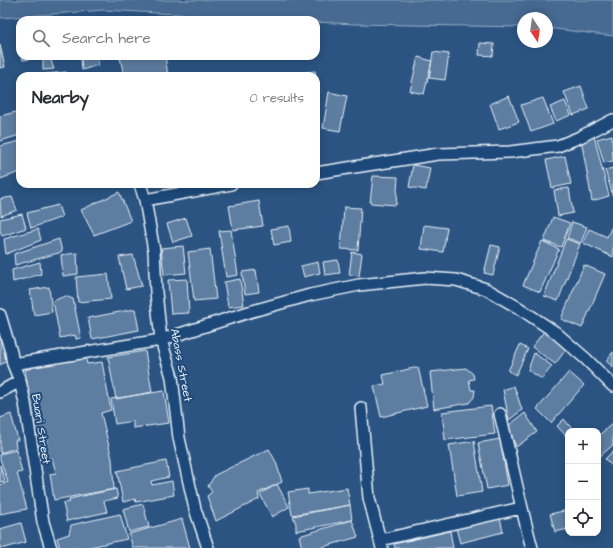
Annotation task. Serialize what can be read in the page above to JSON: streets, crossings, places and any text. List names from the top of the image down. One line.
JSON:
{"streets":{"street":["Abass Street","Buari Street"]},"north":"bottom","page":{"search":"Search here","heading":["Nearby","0 results"],"map_buttons":["+","−"]}}
